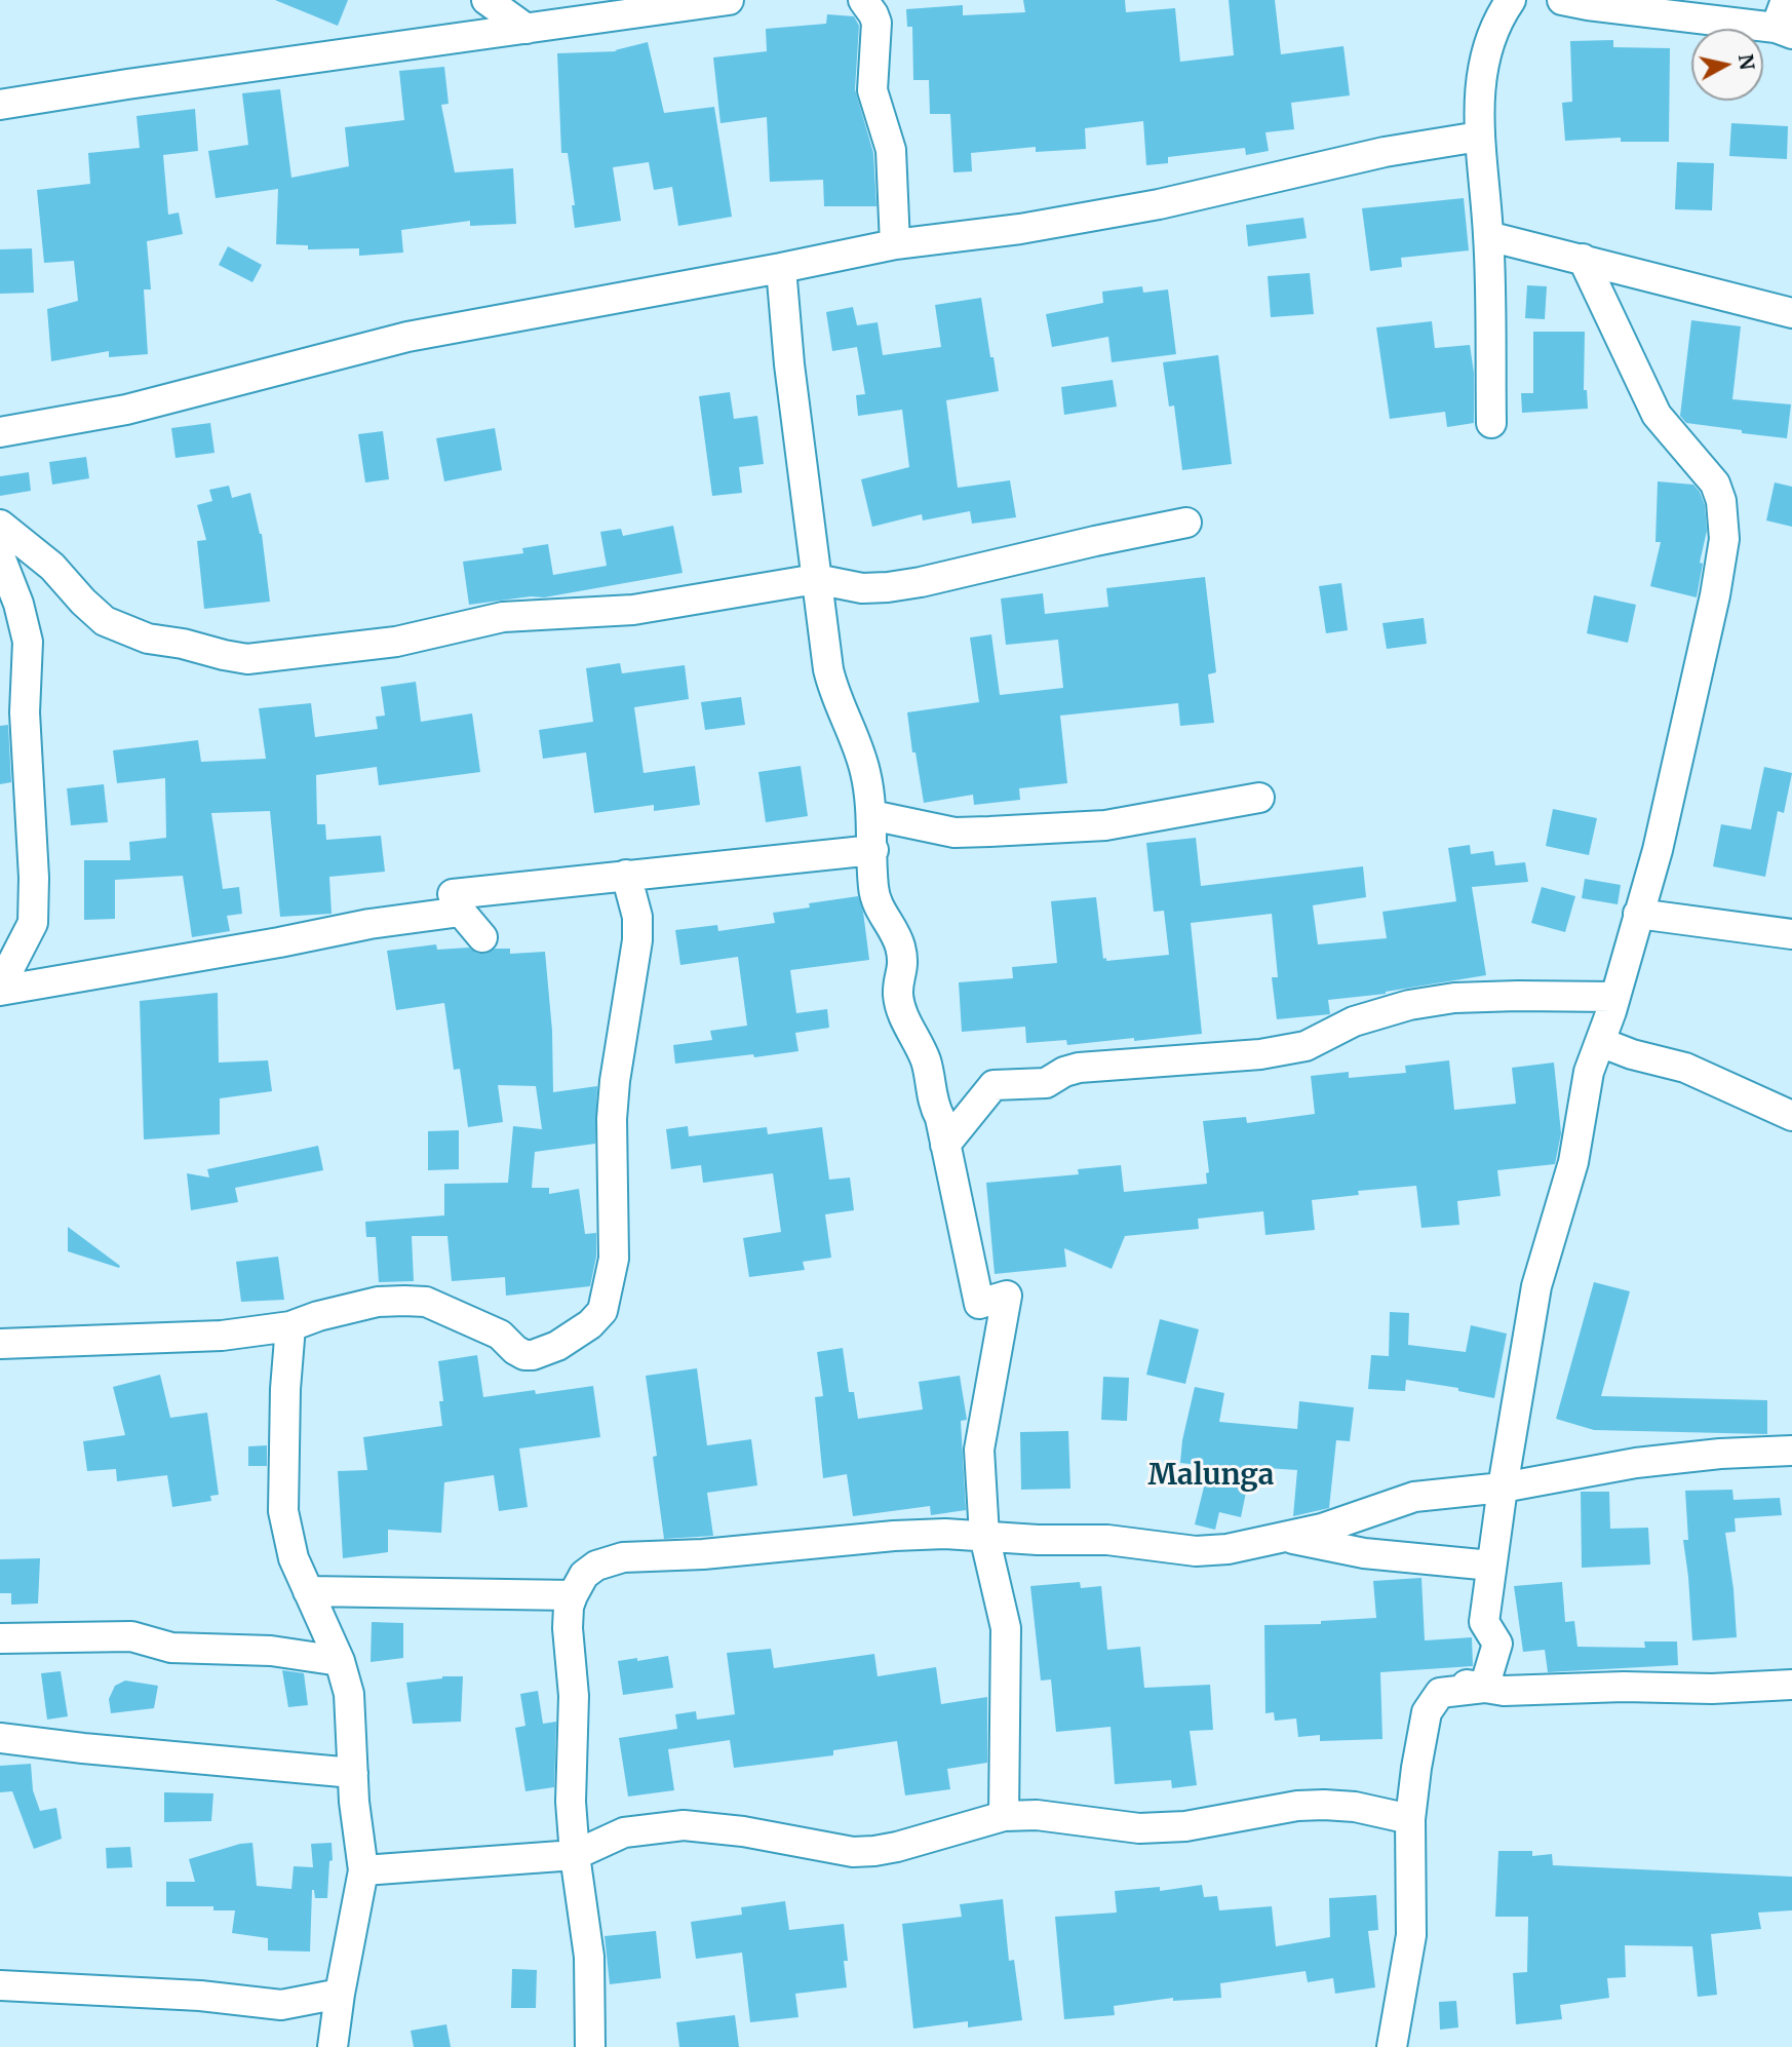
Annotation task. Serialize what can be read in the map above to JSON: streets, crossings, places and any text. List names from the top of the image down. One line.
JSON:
{"districts":["Malunga"],"north":"right"}
